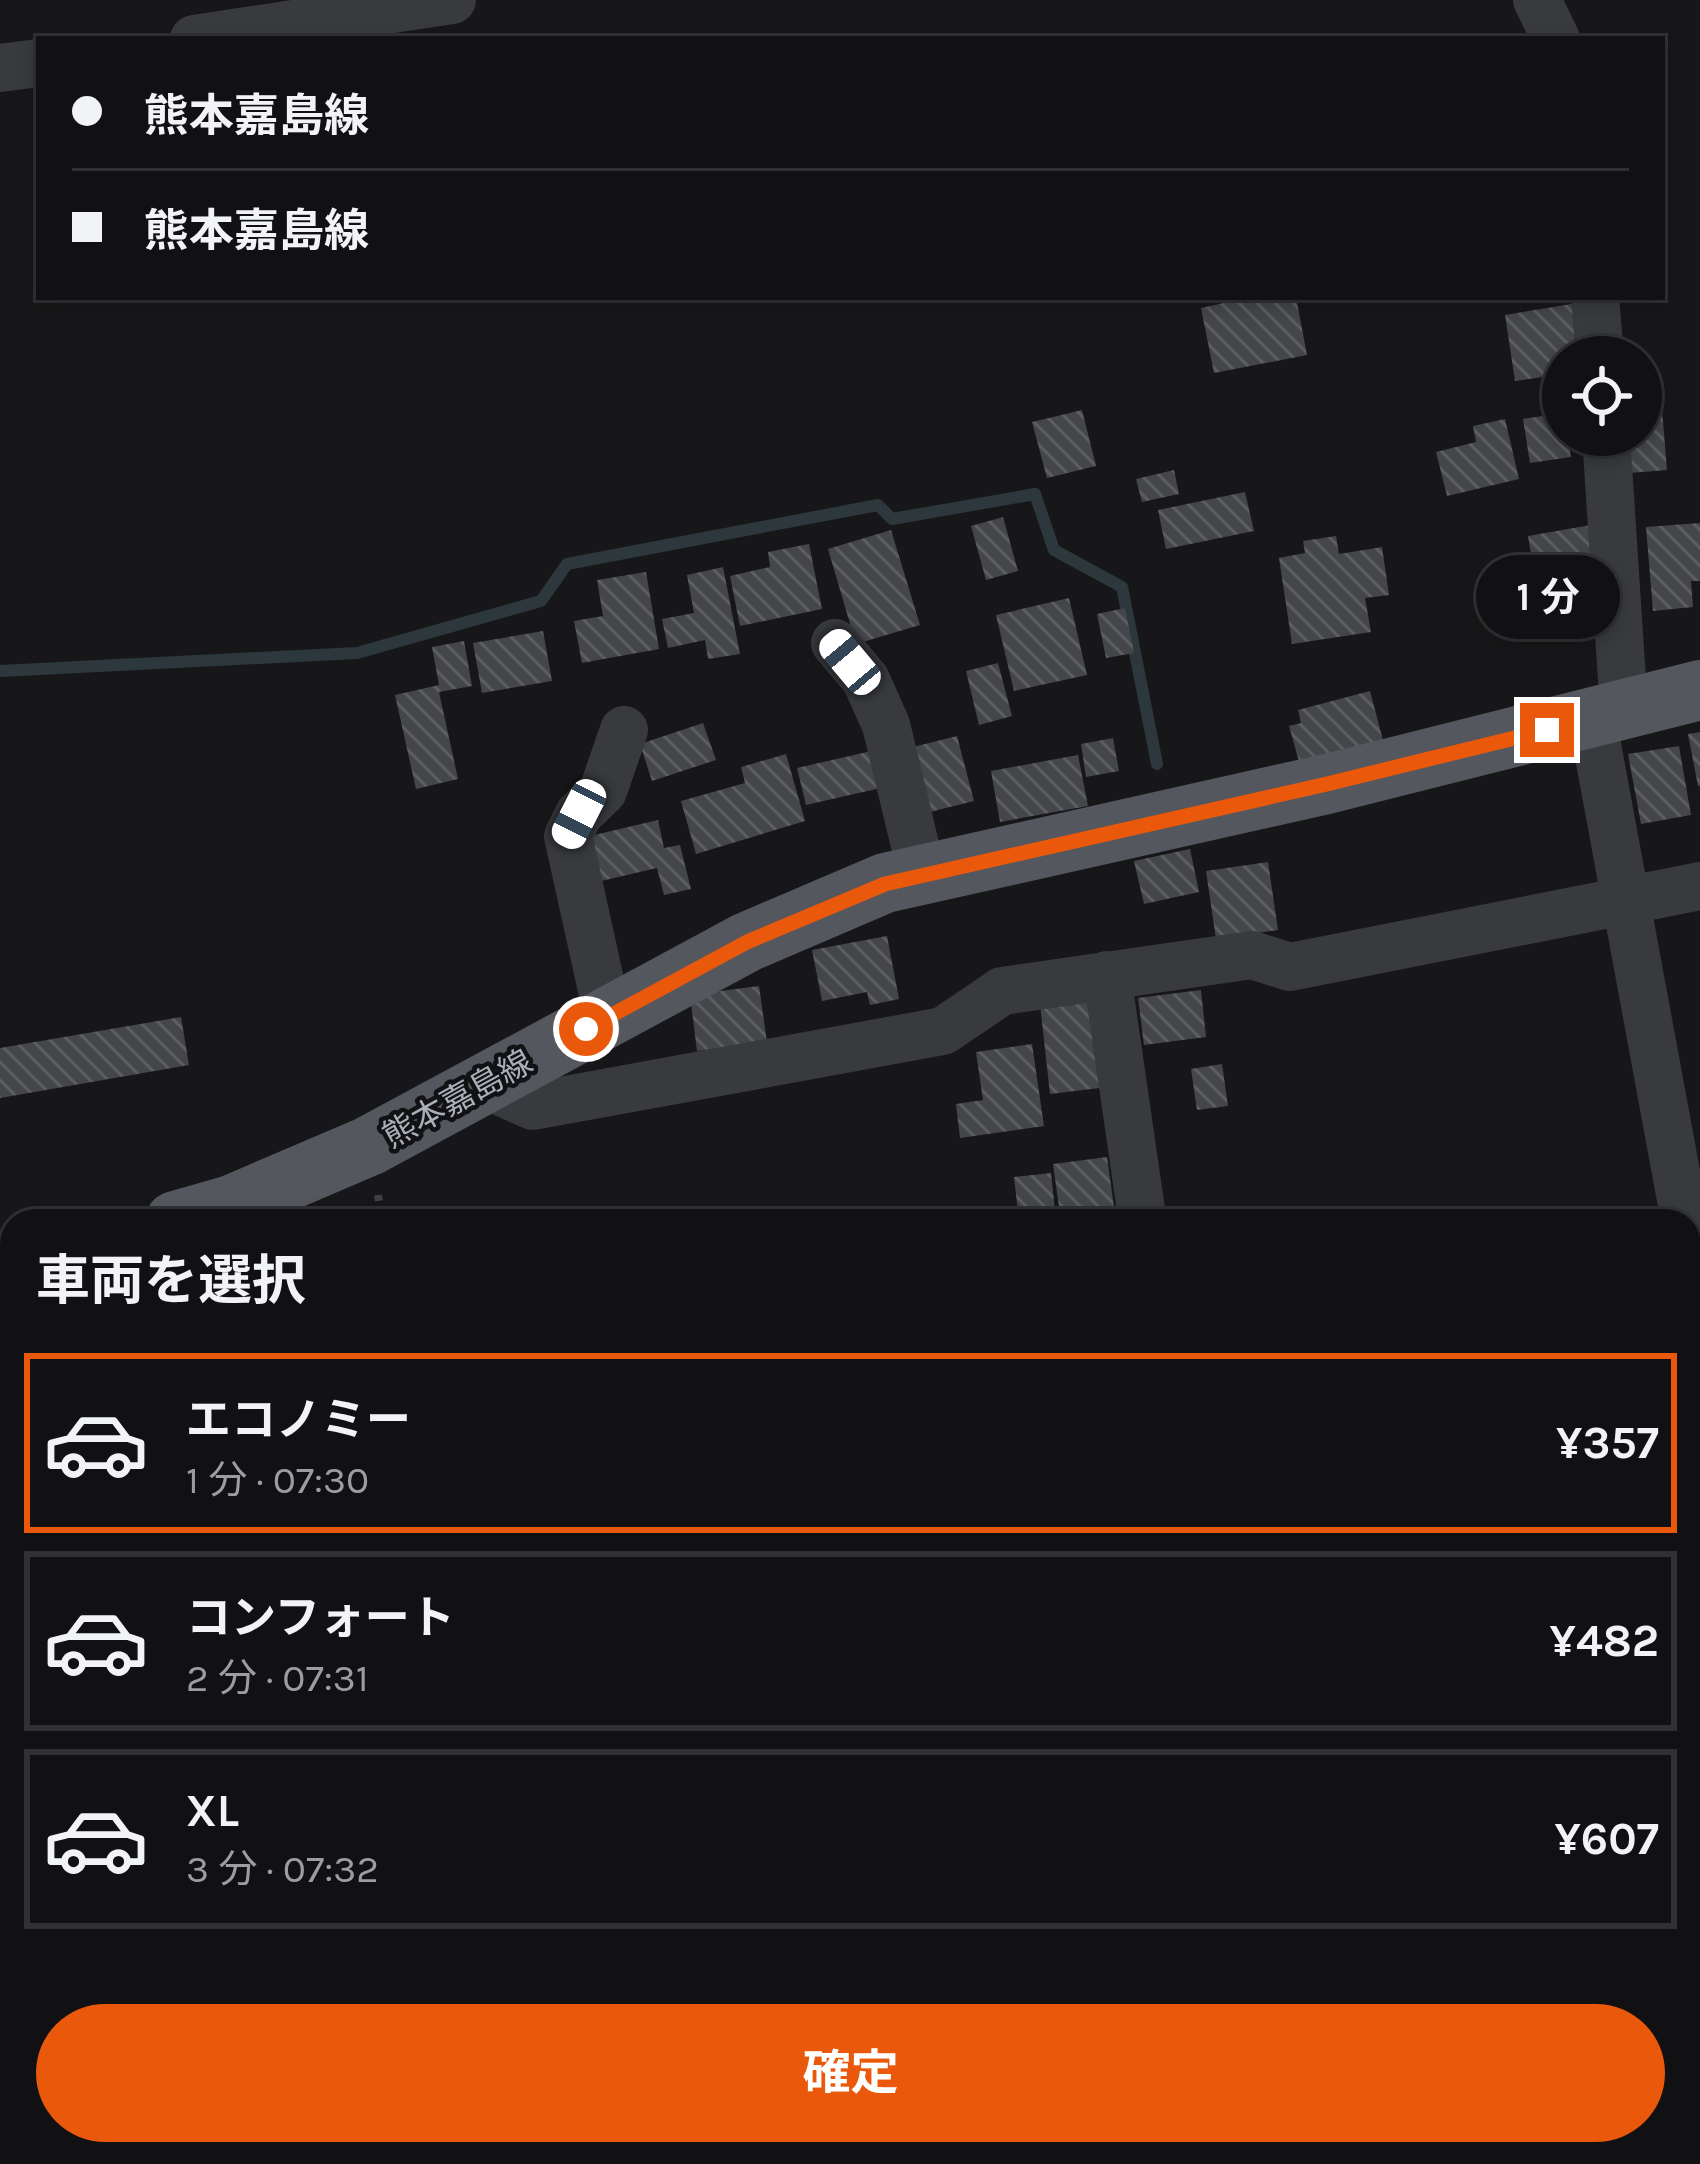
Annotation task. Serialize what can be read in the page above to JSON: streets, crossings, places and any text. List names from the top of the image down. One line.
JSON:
{"streets":{"main road":["熊本嘉島線"]},"page":{"banner":["熊本嘉島線","熊本嘉島線"],"bubble":"1 分","heading":"車両を選択","list":[{"name":"エコノミー","note":"1 分 · 07:30","value":"¥357"},{"name":"コンフォート","note":"2 分 · 07:31","value":"¥482"},{"name":"XL","note":"3 分 · 07:32","value":"¥607"}],"buttons":"確定"}}
